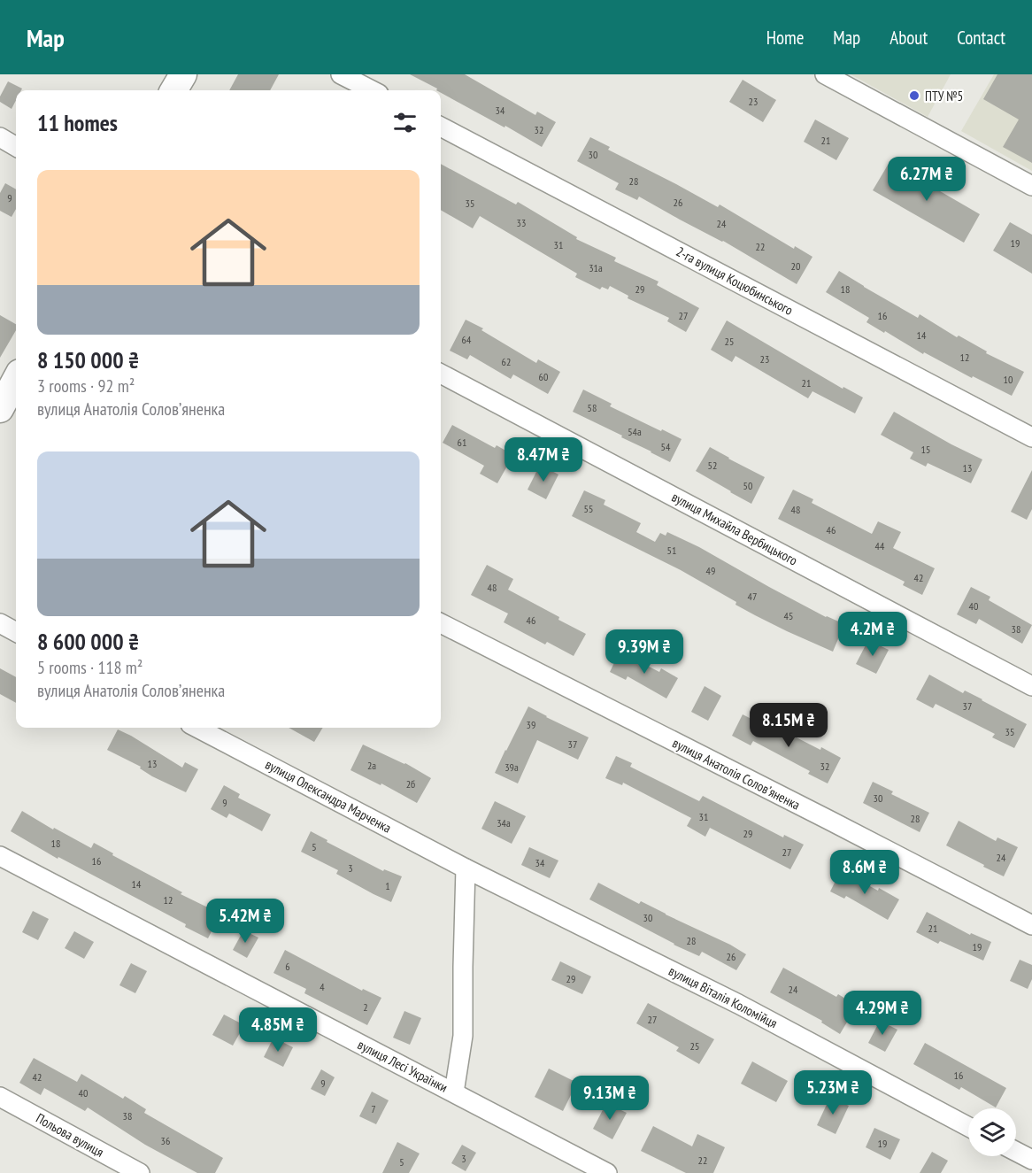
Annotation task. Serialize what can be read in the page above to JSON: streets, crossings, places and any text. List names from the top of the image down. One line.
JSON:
{"streets":{"street":["2-га вулиця Коцюбинського","вулиця Михайла Вербицького","вулиця Анатолія Соловʼяненка","вулиця Олександра Марченка","вулиця Віталія Коломійця","вулиця Лесі Українки","Польова вулиця"]},"crossings":[["вулиця Олександра Марченка","вулиця Віталія Коломійця"]],"places":["ПТУ №5"],"house_numbers":["23","34","32","21","30","28","9","26","35","33","24","19","31","22","20","31а","29","18","27","16","14","64","25","12","23","62","60","10","21","58","54а","61","54","15","52","13","50","55","48","46","44","51","49","42","48","47","40","45","46","38","37","39","35","37","13","2а","32","39а","2б","30","9","31","28","34а","29","18","5","27","24","16","34","3","14","1","12","30","21","28","19","26","6","29","4","24","2","27","25","16","42","9","40","7","38","36","19","3","22","5"],"page":{"header":"Map","nav":["Home","Map","About","Contact"],"heading":"11 homes","list":[{"name":"8 150 000 ₴","note":"3 rooms · 92 m² · вулиця Анатолія Соловʼяненка"},{"name":"8 600 000 ₴","note":"5 rooms · 118 m² · вулиця Анатолія Соловʼяненка"}],"price":["6.27M ₴","8.47M ₴","4.2M ₴","9.39M ₴","8.15M ₴","8.6M ₴","5.42M ₴","4.29M ₴","4.85M ₴","5.23M ₴","9.13M ₴"]}}
